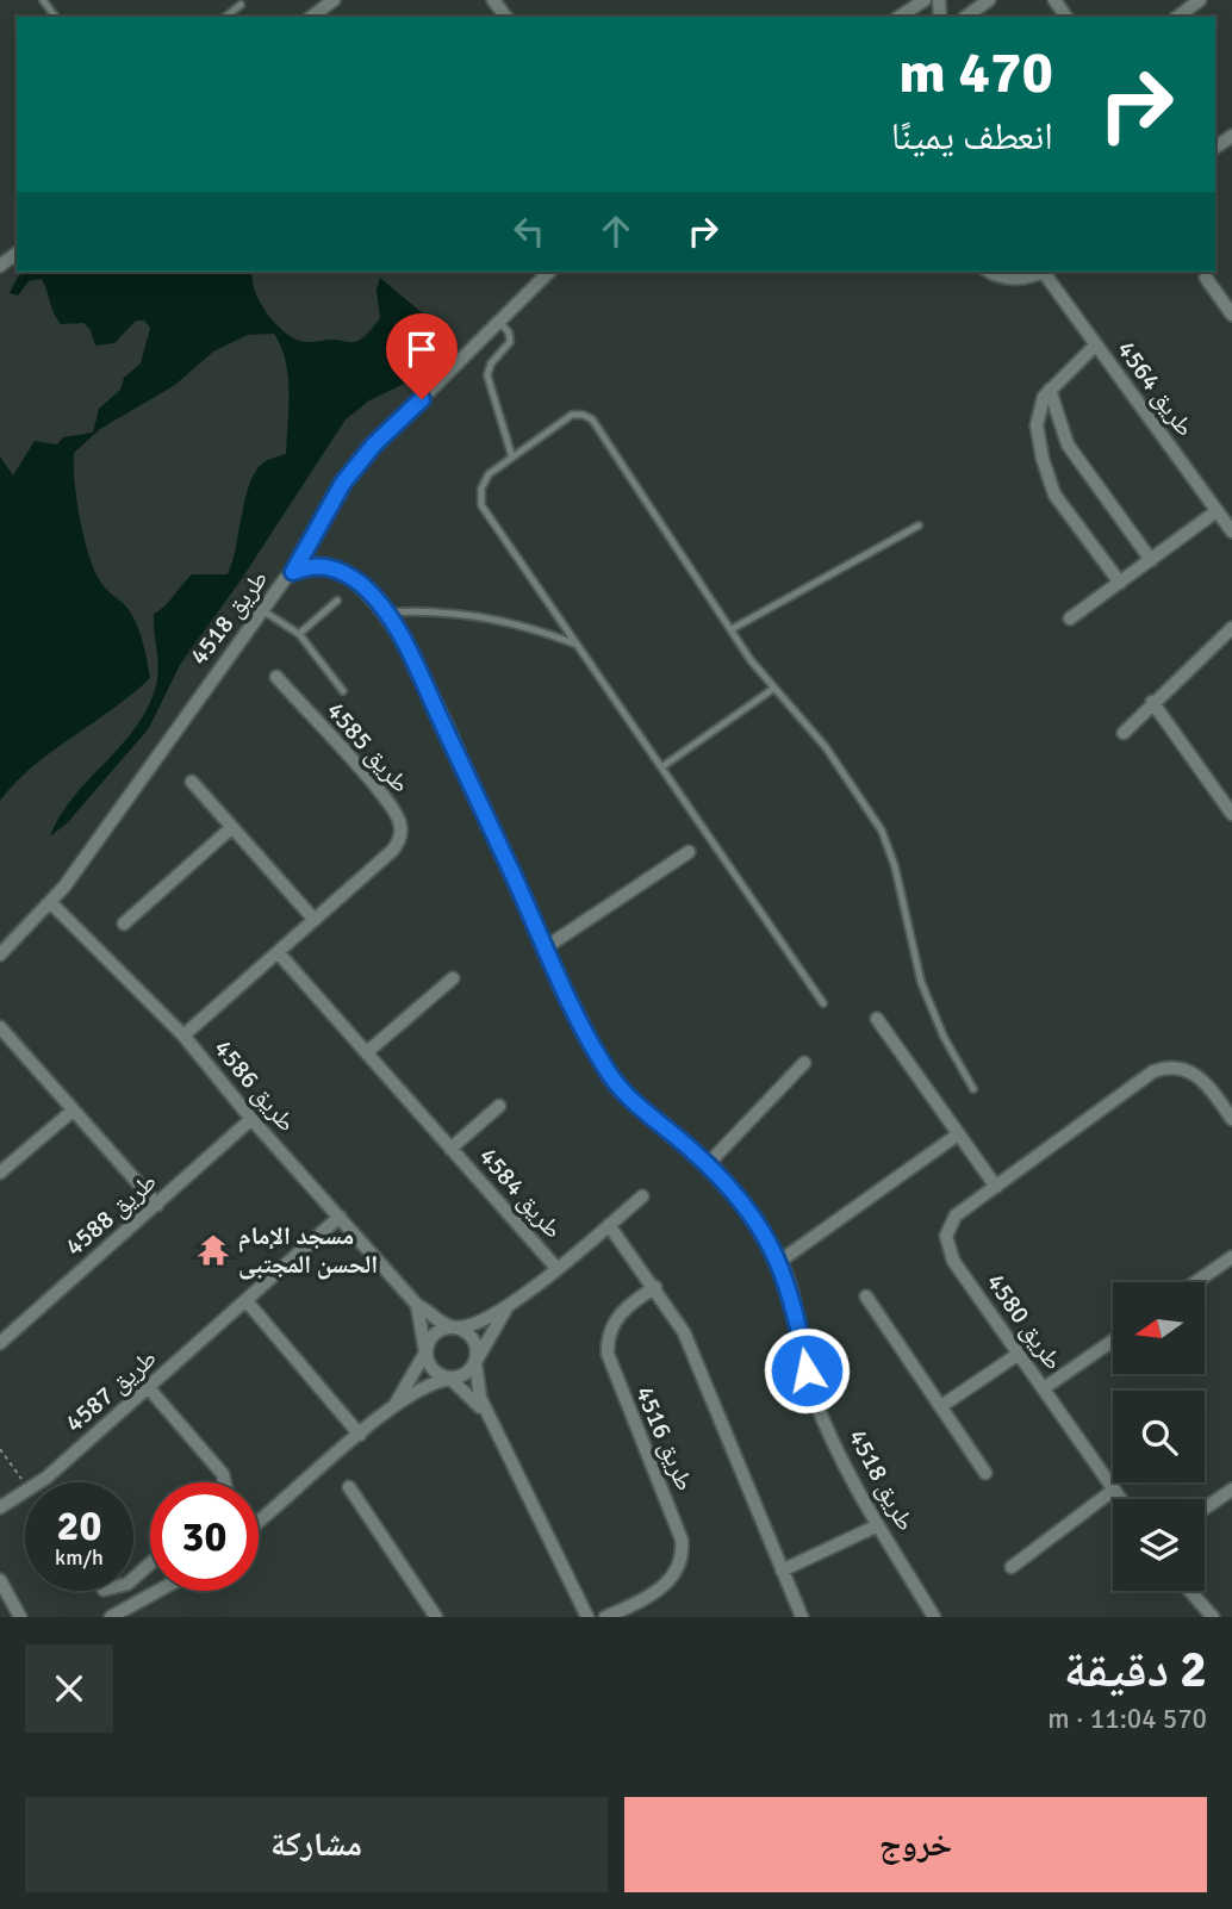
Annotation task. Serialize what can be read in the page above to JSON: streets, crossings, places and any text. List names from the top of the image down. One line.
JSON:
{"streets":{"street":["طريق 4564","طريق 4518","طريق 4585","طريق 4586","طريق 4584","طريق 4588","طريق 4580","طريق 4587","طريق 4516"]},"crossings":[["طريق 4518","طريق 4586"],["طريق 4585","طريق 4586"],["طريق 4585","طريق 4584"],["طريق 4586","طريق 4584"],["طريق 4586","طريق 4588"],["طريق 4586","طريق 4587"]],"places":{"temple":["مسجد الإمام الحسن المجتبى"]},"north":"left","page":{"turn":["470 m","انعطف يمينًا"],"speed":"20 km/h","limit":"30","heading":["2 دقيقة","570 m · 11:04"],"buttons":["خروج","مشاركة"]}}
